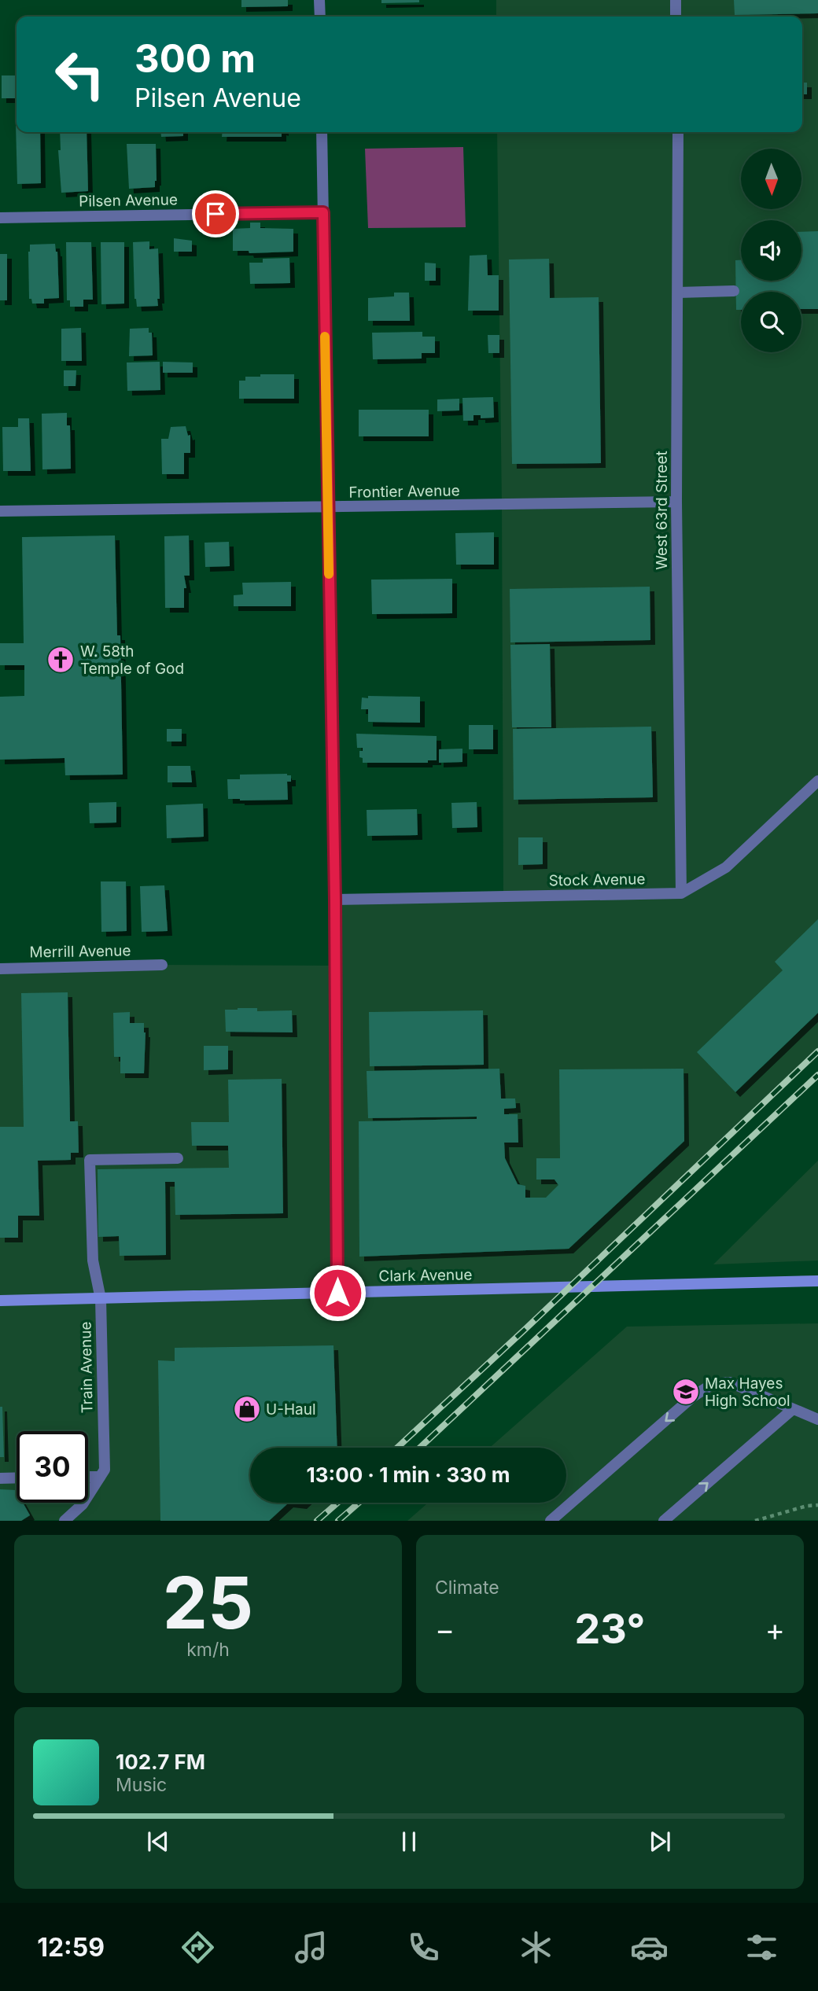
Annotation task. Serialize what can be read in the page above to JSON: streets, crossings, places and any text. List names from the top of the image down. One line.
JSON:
{"streets":{"street":["Pilsen Avenue","Frontier Avenue","West 63rd Street","Stock Avenue","Merrill Avenue","Clark Avenue","Train Avenue"]},"crossings":[["Frontier Avenue","West 63rd Street"],["West 63rd Street","Stock Avenue"],["Clark Avenue","Train Avenue"]],"places":{"church":["W. 58th Temple of God"],"school or university":["Max Hayes High School"],"shop":["U-Haul"]},"north":"bottom","page":{"turn":["300 m","Pilsen Avenue"],"limit":"30","trip":"13:00 · 1 min · 330 m","tile":[["25","km/h"],"Climate"],"heat":["−","23°","+"],"song":["102.7 FM","Music"],"tabs":"12:59"}}
